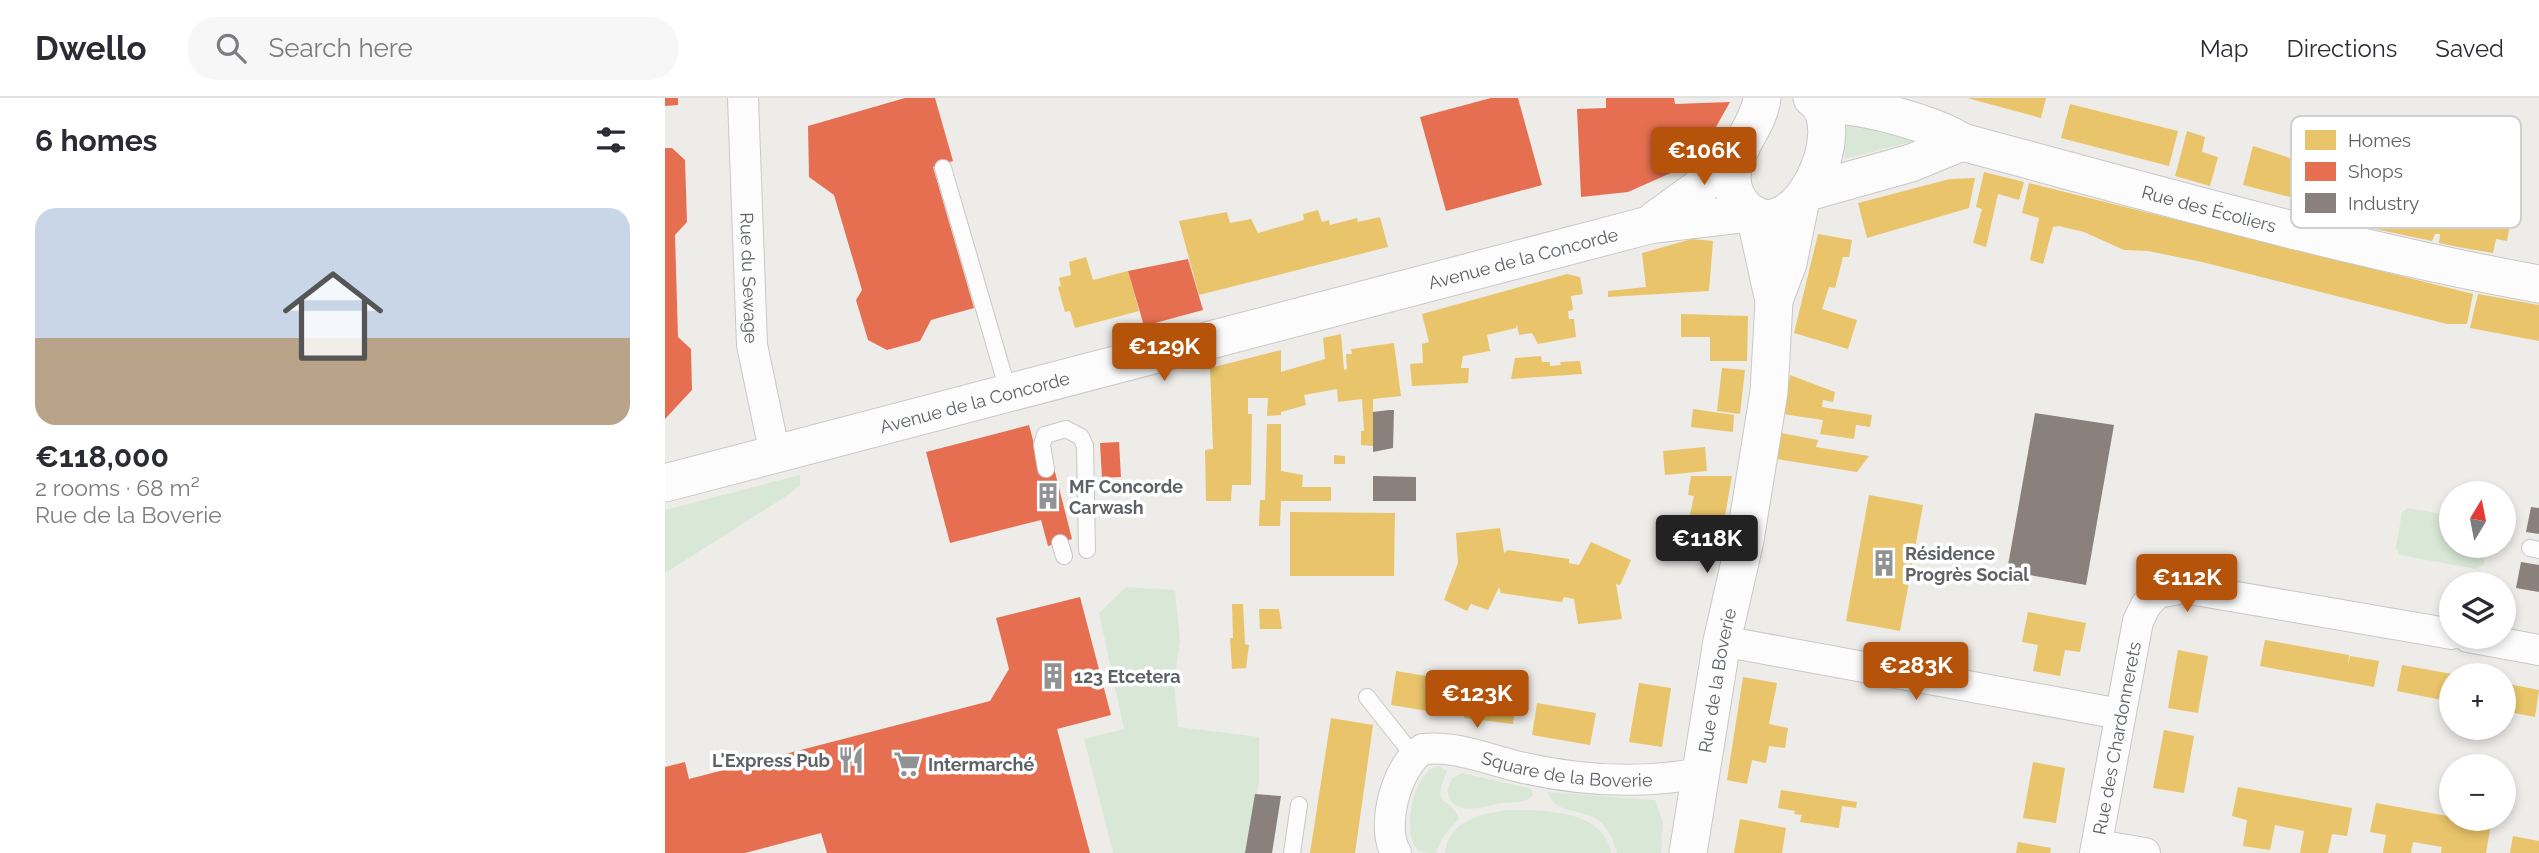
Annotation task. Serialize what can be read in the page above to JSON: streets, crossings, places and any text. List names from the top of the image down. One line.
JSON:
{"streets":{"street":["Rue des Écoliers","Avenue de la Concorde","Rue du Sewage","Rue de la Boverie","Rue des Chardonnerets","Square de la Boverie"]},"crossings":[["Rue des Écoliers","Rue de la Boverie"],["Avenue de la Concorde","Rue du Sewage"],["Avenue de la Concorde","Rue de la Boverie"],["Rue de la Boverie","Square de la Boverie"]],"places":{"building":["MF Concorde Carwash","Résidence Progrès Social","123 Etcetera"],"restaurant":["L'Express Pub"],"supermarket":["Intermarché"]},"legend":["Homes","Shops","Industry"],"north":"top","page":{"header":"Dwello","search":"Search here","nav":["Map","Directions","Saved"],"heading":"6 homes","price":["€106K","€129K","€118K","€112K","€283K","€123K"],"list":[{"name":"€118,000","note":"2 rooms · 68 m² · Rue de la Boverie"}],"map_buttons":["+","−"]}}
